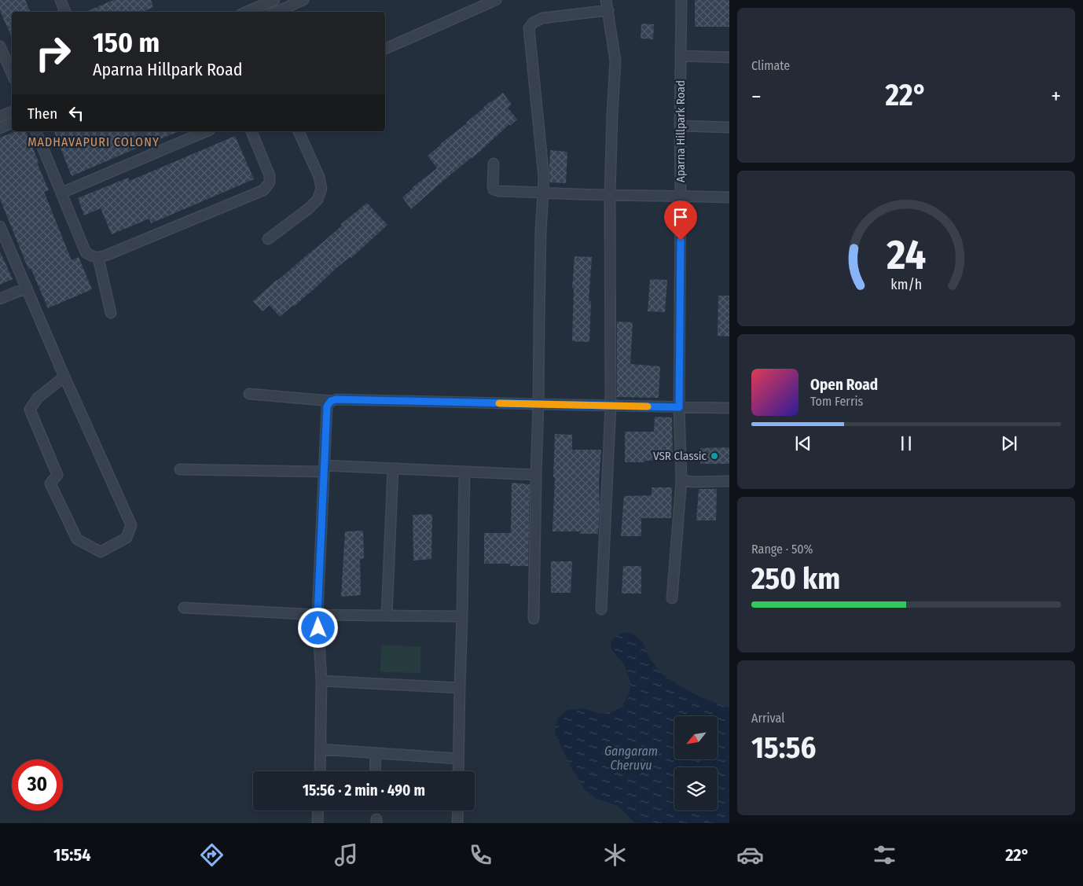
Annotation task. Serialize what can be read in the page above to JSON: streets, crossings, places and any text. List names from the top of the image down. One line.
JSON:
{"streets":{"street":["Aparna Hillpark Road"]},"districts":["MADHAVAPURI COLONY"],"water":["Gangaram Cheruvu"],"places":["VSR Classic"],"north":"bottom left","page":{"tile":["Climate",["Range · 50%","250 km"],["Arrival","15:56"]],"turn":["150 m","Aparna Hillpark Road"],"heat":["−","22°","+"],"then":"Then","song":["Open Road","Tom Ferris"],"limit":"30","trip":"15:56 · 2 min · 490 m","tabs":["15:54","22°"],"gauge":["24","km/h"]}}
